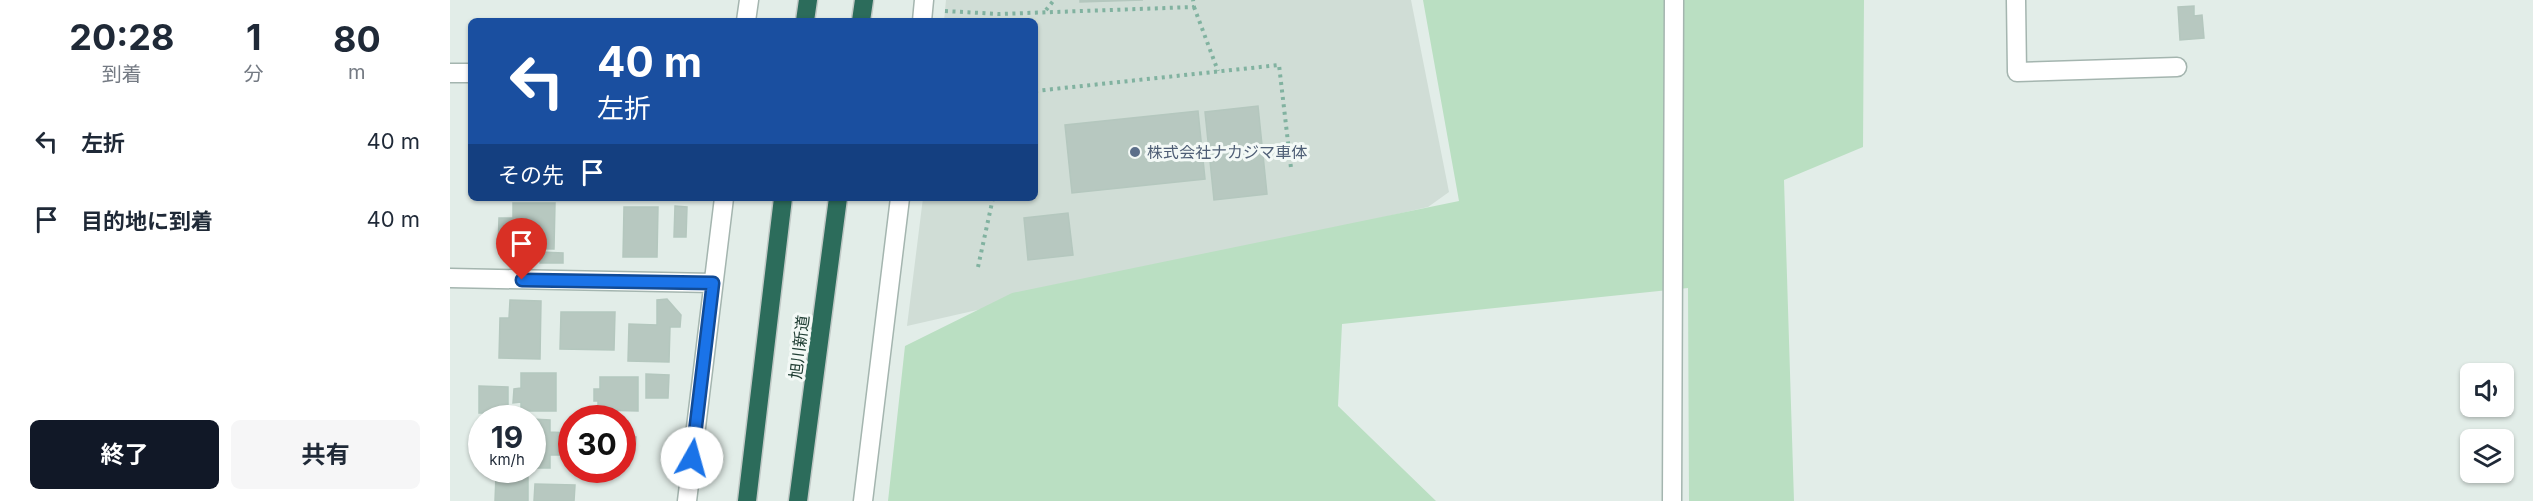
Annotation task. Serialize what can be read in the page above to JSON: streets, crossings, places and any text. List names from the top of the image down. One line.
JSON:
{"streets":{"highway":["旭川新道"]},"places":["株式会社ナカジマ車体"],"page":{"eta":["20:28","到着","1","分","80","m"],"turn":["40 m","左折"],"list":[{"name":"左折","value":"40 m"},{"name":"目的地に到着","value":"40 m"}],"then":"その先","speed":"19 km/h","limit":"30","buttons":["終了","共有"]}}
